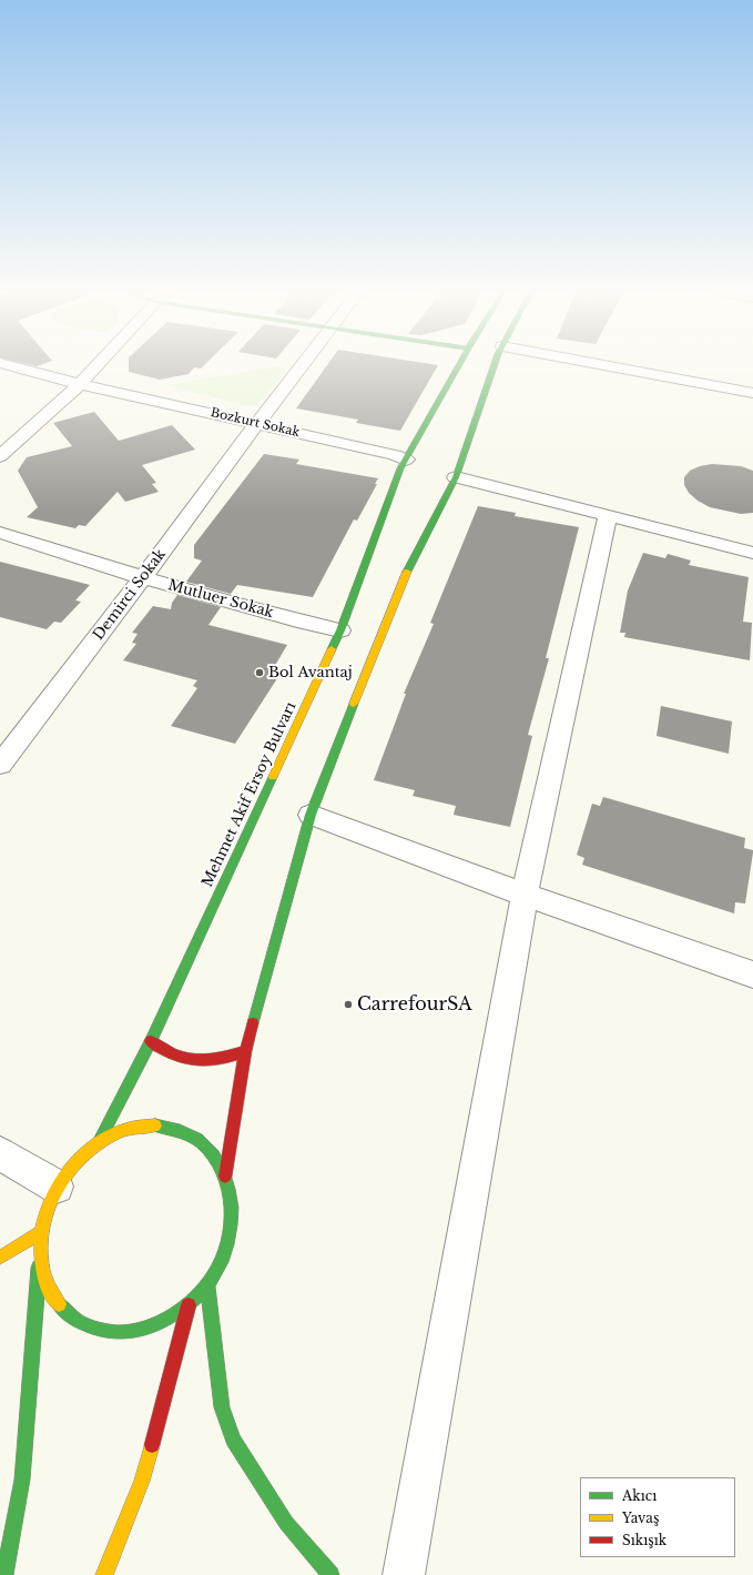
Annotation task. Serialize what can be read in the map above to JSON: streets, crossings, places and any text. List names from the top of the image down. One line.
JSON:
{"streets":{"main road":["Mehmet Akif Ersoy Bulvarı"],"street":["Bozkurt Sokak","Demirci Sokak","Mutluer Sokak"]},"crossings":[["Bozkurt Sokak","Demirci Sokak"],["Bozkurt Sokak","Mehmet Akif Ersoy Bulvarı"],["Demirci Sokak","Mutluer Sokak"],["Mutluer Sokak","Mehmet Akif Ersoy Bulvarı"]],"places":["Bol Avantaj","CarrefourSA"],"legend":["Akıcı","Yavaş","Sıkışık"]}
